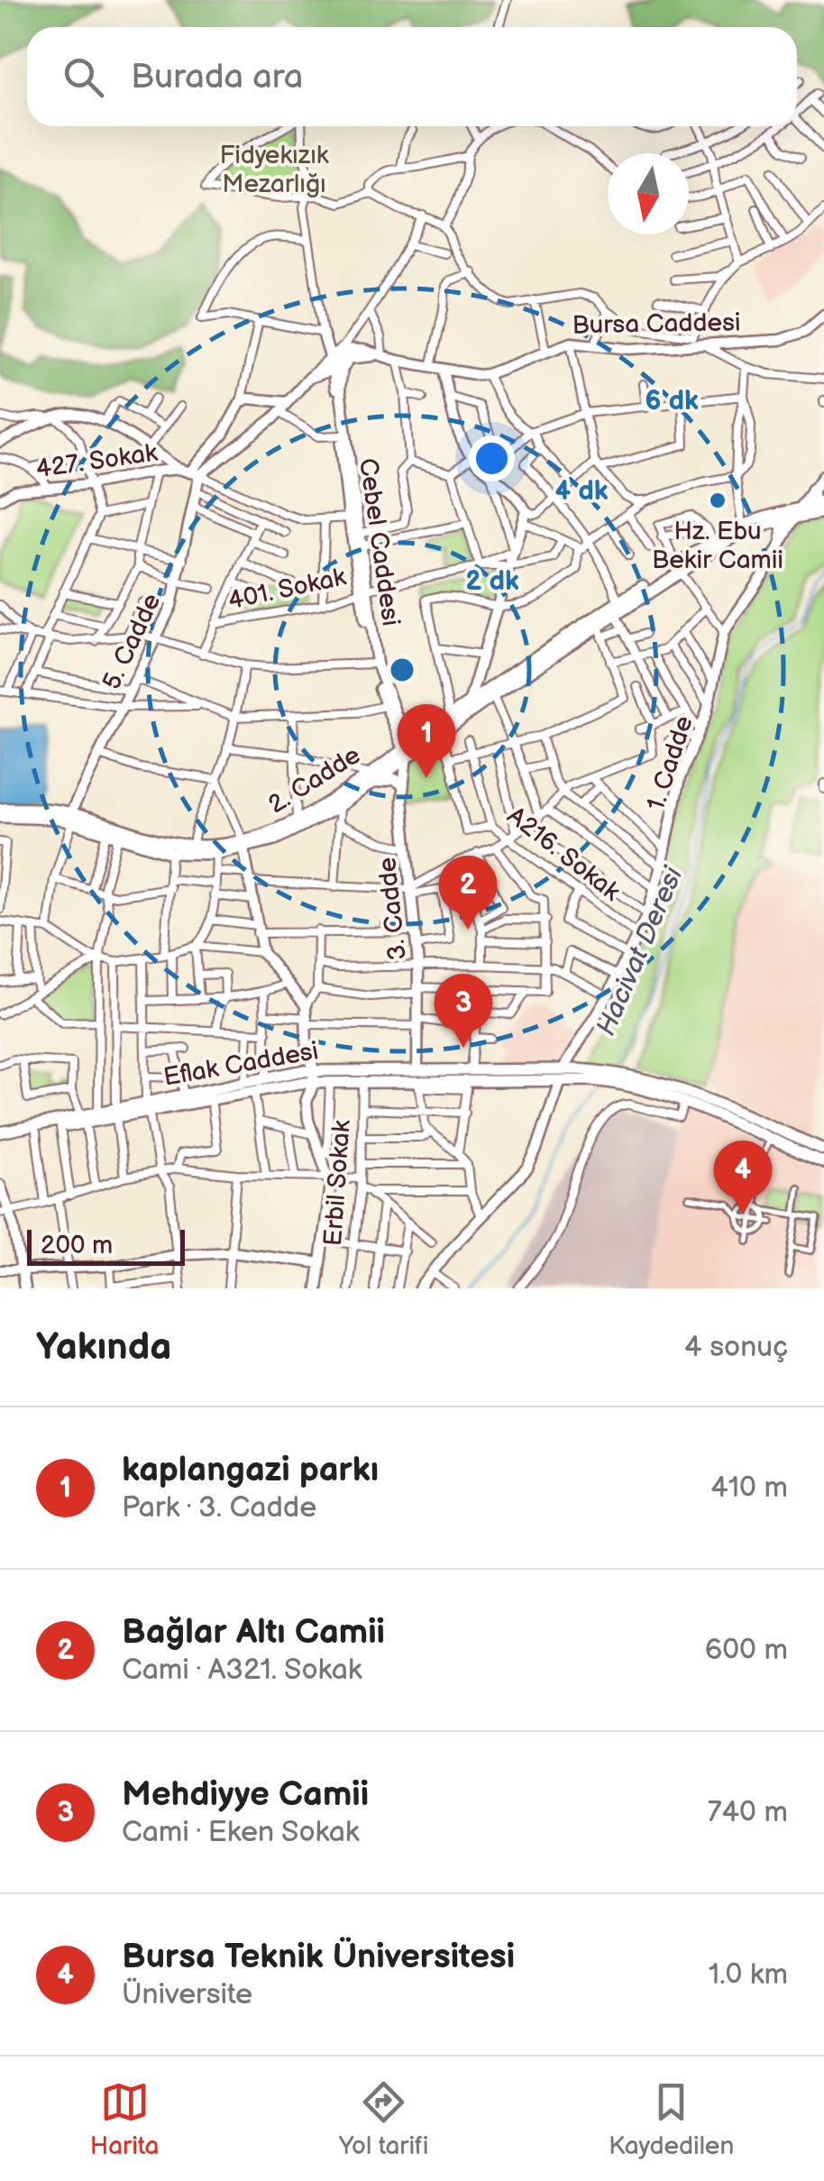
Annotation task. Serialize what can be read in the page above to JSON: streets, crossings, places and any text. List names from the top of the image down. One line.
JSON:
{"streets":{"main road":["Bursa Caddesi","427. Sokak","Cebel Caddesi","5. Cadde","1. Cadde","2. Cadde","3. Cadde","Eflak Caddesi"],"street":["401. Sokak","A216. Sokak","Erbil Sokak"]},"crossings":[["427. Sokak","5. Cadde"],["Cebel Caddesi","401. Sokak"],["Cebel Caddesi","2. Cadde"],["Cebel Caddesi","3. Cadde"],["5. Cadde","2. Cadde"],["1. Cadde","2. Cadde"],["1. Cadde","A216. Sokak"],["1. Cadde","Eflak Caddesi"],["2. Cadde","3. Cadde"],["3. Cadde","Eflak Caddesi"],["Eflak Caddesi","Erbil Sokak"]],"water":["Hacivat Deresi"],"parks":["Fidyekızık Mezarlığı"],"places":["Hz. Ebu Bekir Camii"],"scale_bar":"200 m","north":"bottom","page":{"search":"Burada ara","pins":["1","2","3","4"],"scale":"200 m","heading":["Yakında","4 sonuç"],"list":[{"mark":"1","name":"kaplangazi parkı","note":"Park · 3. Cadde","value":"410 m"},{"mark":"2","name":"Bağlar Altı Camii","note":"Cami · A321. Sokak","value":"600 m"},{"mark":"3","name":"Mehdiyye Camii","note":"Cami · Eken Sokak","value":"740 m"},{"mark":"4","name":"Bursa Teknik Üniversitesi","note":"Üniversite","value":"1.0 km"}],"nav":["Harita","Yol tarifi","Kaydedilen"]},"rings":["6 dk","4 dk","2 dk"]}
